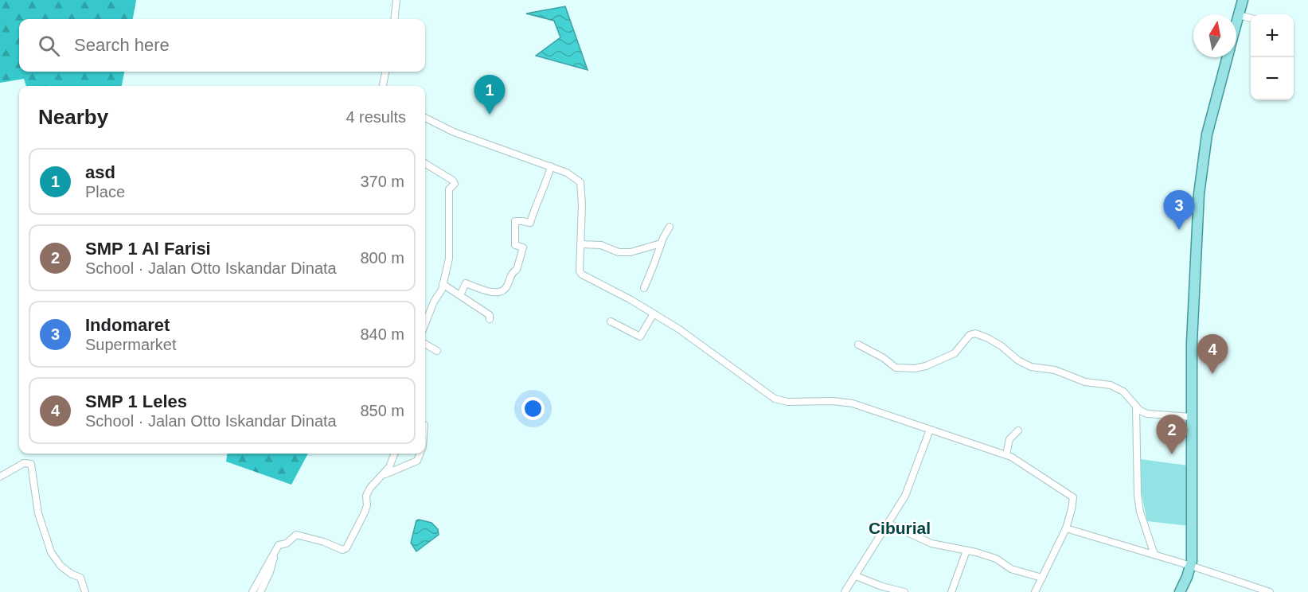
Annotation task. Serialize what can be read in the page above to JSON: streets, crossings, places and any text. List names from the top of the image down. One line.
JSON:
{"districts":["Ciburial"],"north":"top","page":{"map_buttons":["+","−"],"search":"Search here","pins":["1","3","4","2"],"heading":["Nearby","4 results"],"list":[{"mark":"1","name":"asd","note":"Place","value":"370 m"},{"mark":"2","name":"SMP 1 Al Farisi","note":"School · Jalan Otto Iskandar Dinata","value":"800 m"},{"mark":"3","name":"Indomaret","note":"Supermarket","value":"840 m"},{"mark":"4","name":"SMP 1 Leles","note":"School · Jalan Otto Iskandar Dinata","value":"850 m"}]}}
